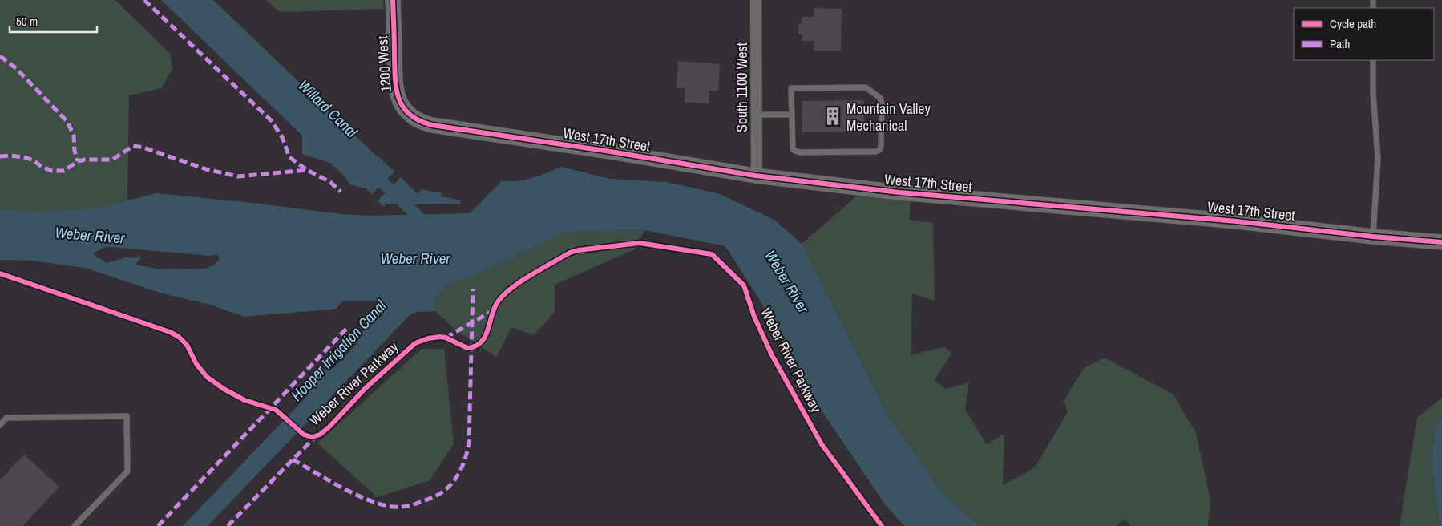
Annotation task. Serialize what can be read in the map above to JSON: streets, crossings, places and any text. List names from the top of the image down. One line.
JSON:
{"streets":{"street":["1200 West","South 1100 West","West 17th Street"],"cycle path":["Weber River Parkway"]},"crossings":[["1200 West","West 17th Street"],["South 1100 West","West 17th Street"]],"water":["Willard Canal","Weber River","Hooper Irrigation Canal"],"places":{"building":["Mountain Valley Mechanical"]},"legend":["Cycle path","Path"],"scale_bar":"50 m"}
